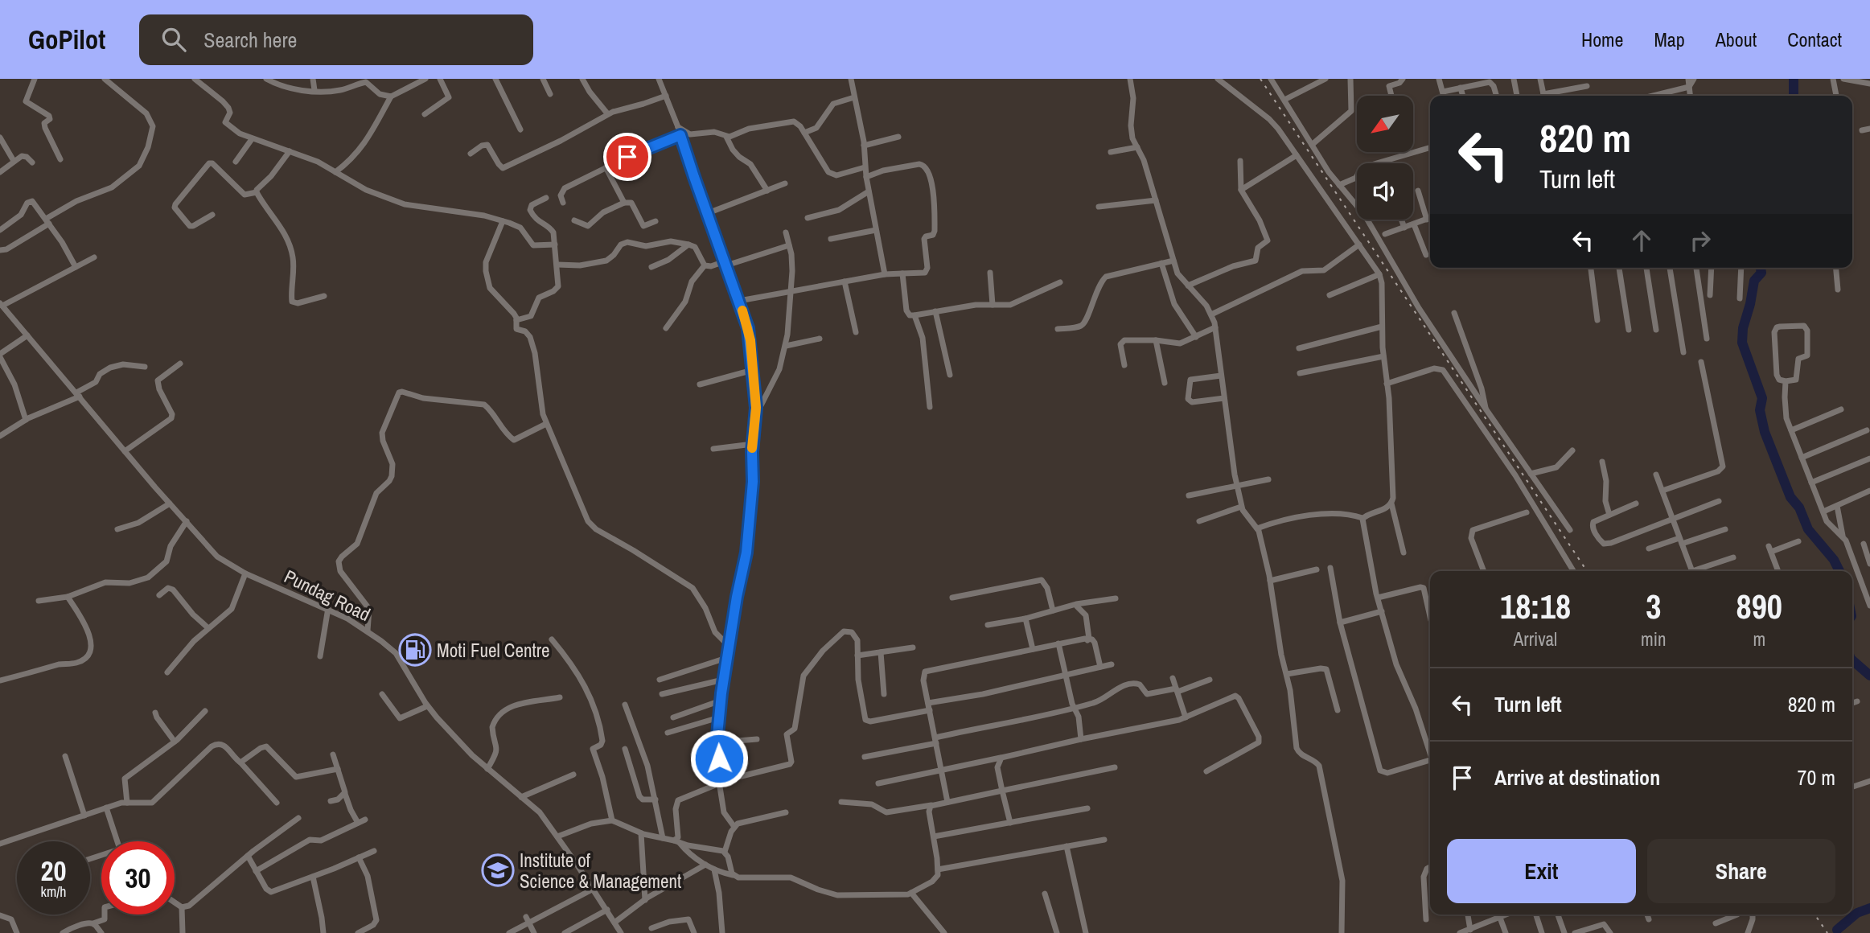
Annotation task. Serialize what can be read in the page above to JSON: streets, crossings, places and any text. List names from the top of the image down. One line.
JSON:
{"streets":{"street":["Pundag Road"]},"places":{"fuel station":["Moti Fuel Centre"],"school or university":["Institute of Science & Management"]},"north":"bottom left","page":{"header":"GoPilot","search":"Search here","nav":["Home","Map","About","Contact"],"turn":["820 m","Turn left"],"eta":["18:18","Arrival","3","min","890","m"],"list":[{"name":"Turn left","value":"820 m"},{"name":"Arrive at destination","value":"70 m"}],"buttons":["Exit","Share"],"speed":"20 km/h","limit":"30"}}
